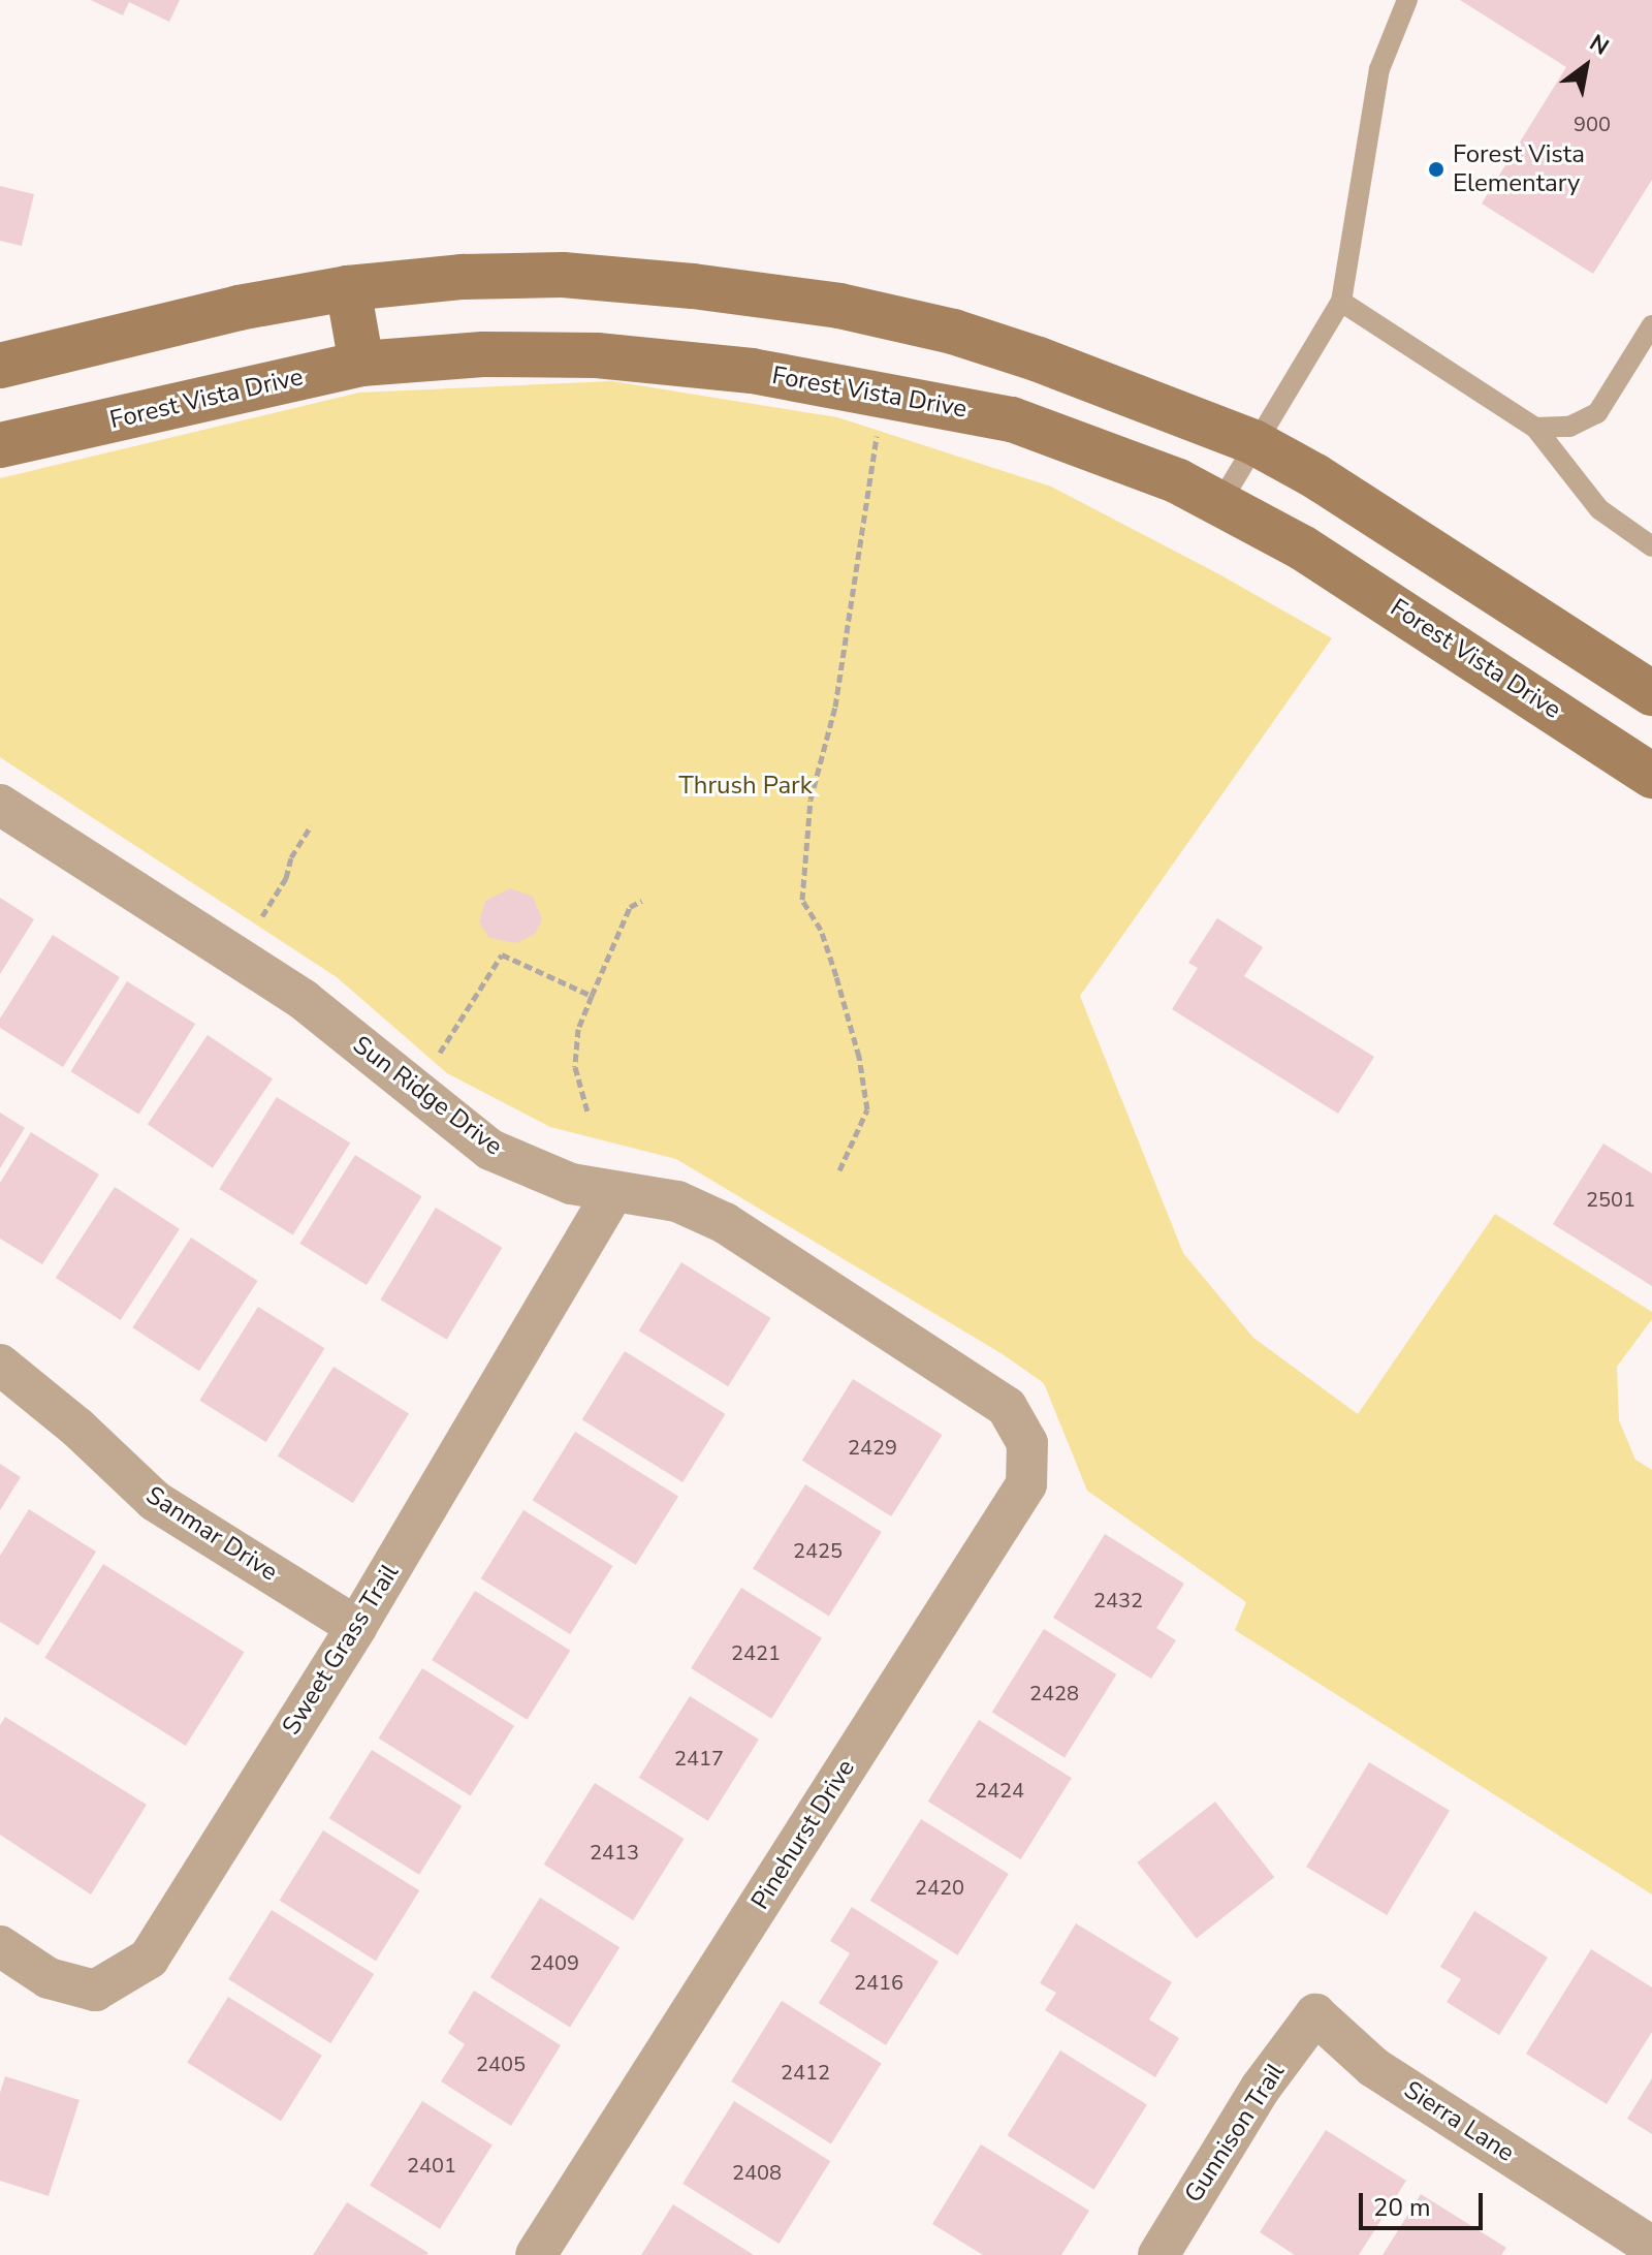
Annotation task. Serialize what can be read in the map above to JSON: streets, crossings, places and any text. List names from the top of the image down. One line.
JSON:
{"streets":{"main road":["Forest Vista Drive"],"street":["Sun Ridge Drive","Sanmar Drive","Sweet Grass Trail","Pinehurst Drive","Sierra Lane","Gunnison Trail"]},"crossings":[["Sun Ridge Drive","Sweet Grass Trail"],["Sun Ridge Drive","Pinehurst Drive"],["Sanmar Drive","Sweet Grass Trail"],["Sierra Lane","Gunnison Trail"]],"parks":["Thrush Park"],"places":["Forest Vista Elementary"],"house_numbers":["900","2501","2429","2425","2432","2421","2428","2417","2424","2413","2420","2409","2416","2405","2412","2401","2408"],"scale_bar":"20 m","north":"top right"}
